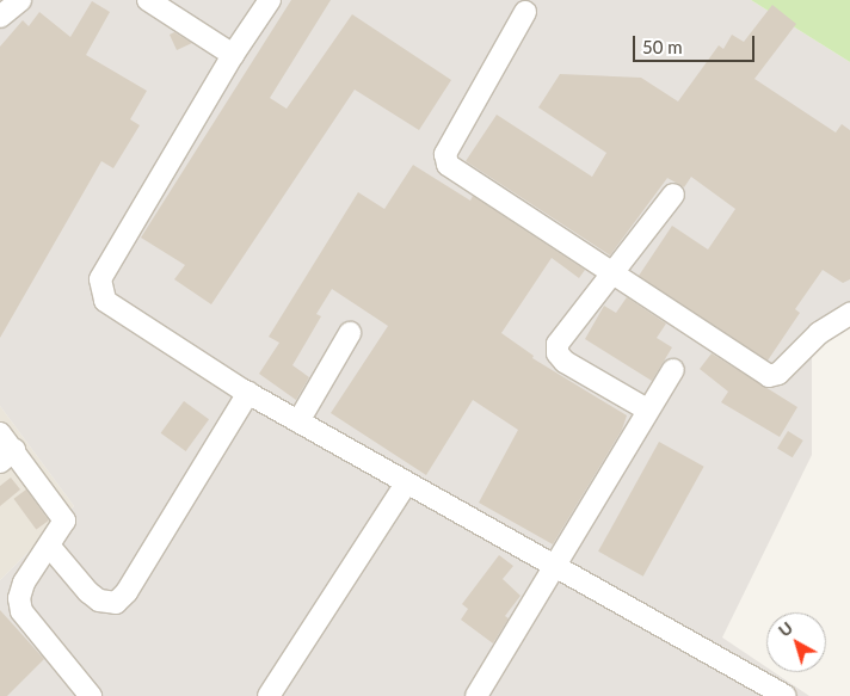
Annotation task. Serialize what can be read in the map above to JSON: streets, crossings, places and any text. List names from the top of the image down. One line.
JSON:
{"scale_bar":"50 m","north":"top left"}
